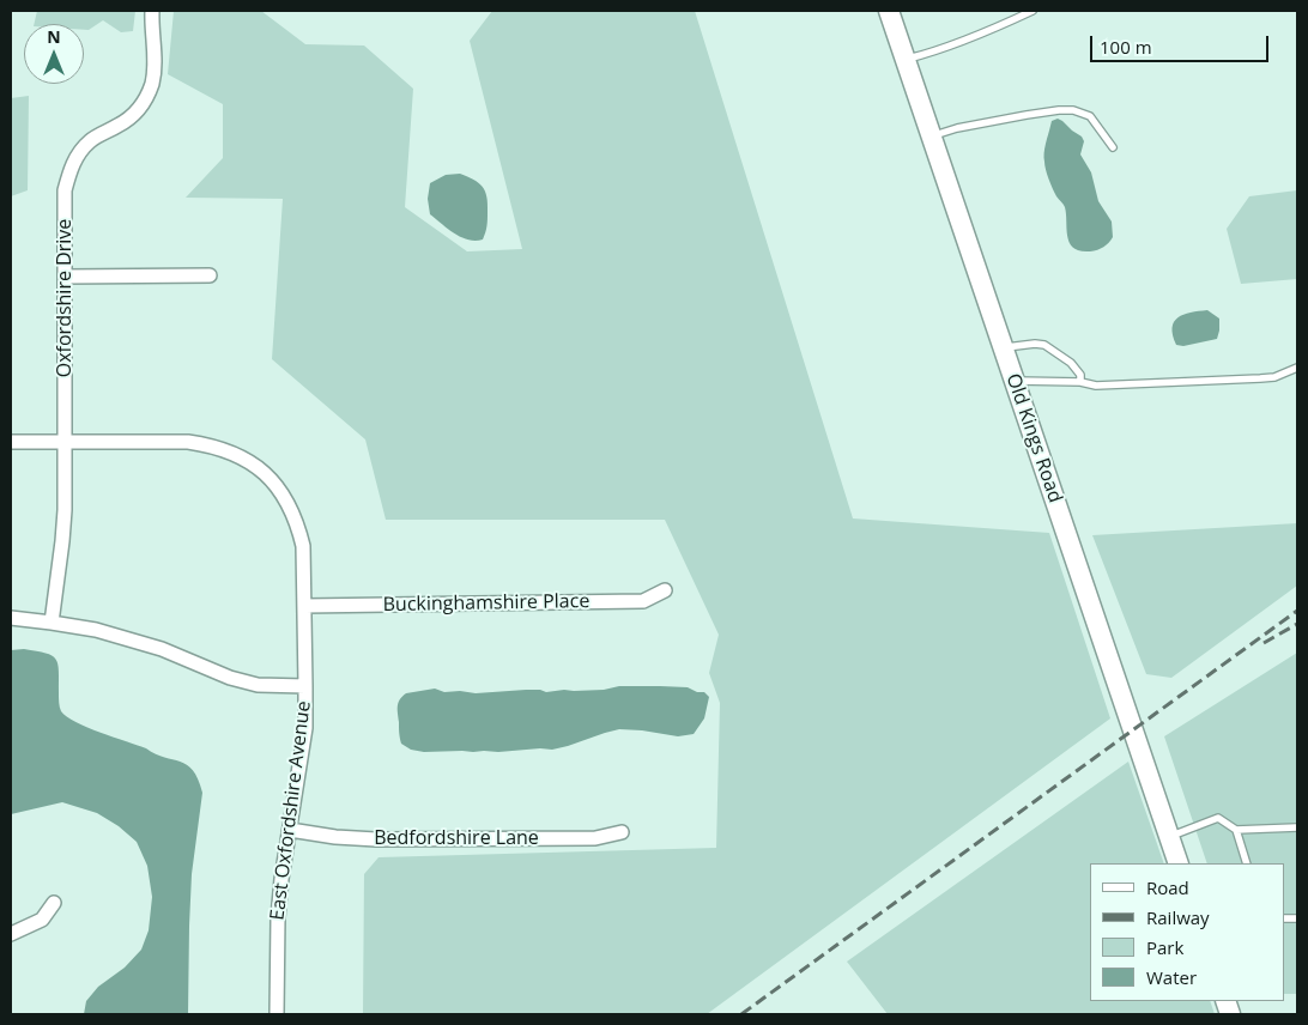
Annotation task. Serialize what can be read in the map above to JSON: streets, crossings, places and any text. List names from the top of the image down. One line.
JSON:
{"streets":{"street":["Oxfordshire Drive","Old Kings Road","Buckinghamshire Place","East Oxfordshire Avenue","Bedfordshire Lane"]},"crossings":[["Oxfordshire Drive","East Oxfordshire Avenue"],["Buckinghamshire Place","East Oxfordshire Avenue"],["East Oxfordshire Avenue","Bedfordshire Lane"]],"legend":["Road","Railway","Park","Water"],"scale_bar":"100 m","north":"top"}
